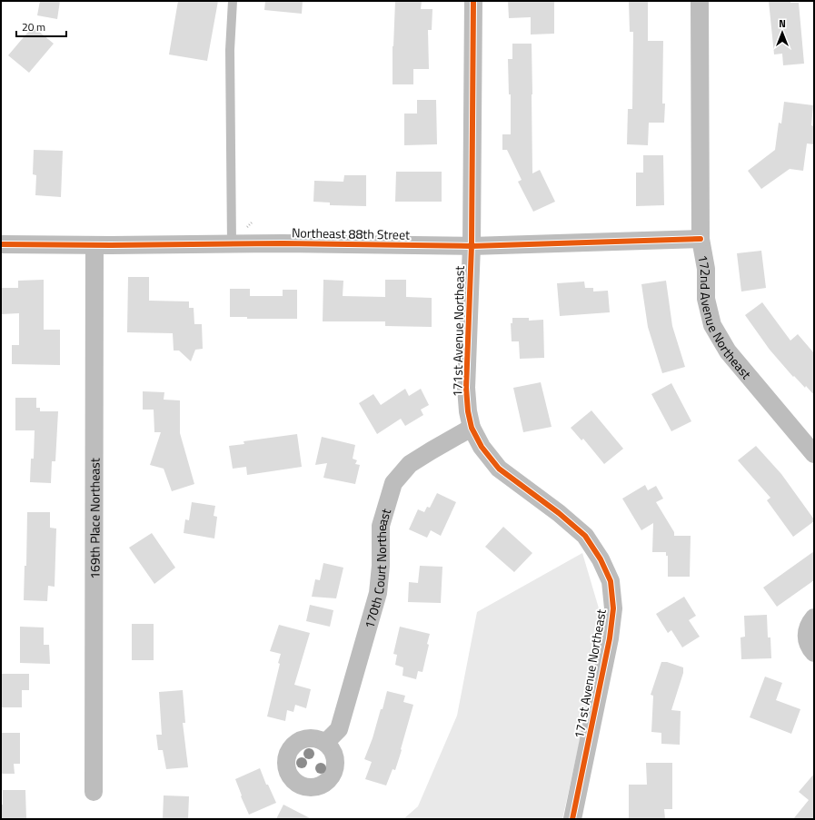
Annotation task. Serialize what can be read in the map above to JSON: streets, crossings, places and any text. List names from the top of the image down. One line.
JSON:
{"streets":{"street":["Northeast 88th Street","172nd Avenue Northeast","171st Avenue Northeast","169th Place Northeast","170th Court Northeast"]},"crossings":[["Northeast 88th Street","172nd Avenue Northeast"],["Northeast 88th Street","171st Avenue Northeast"],["Northeast 88th Street","169th Place Northeast"],["171st Avenue Northeast","170th Court Northeast"]],"scale_bar":"20 m","north":"top"}
